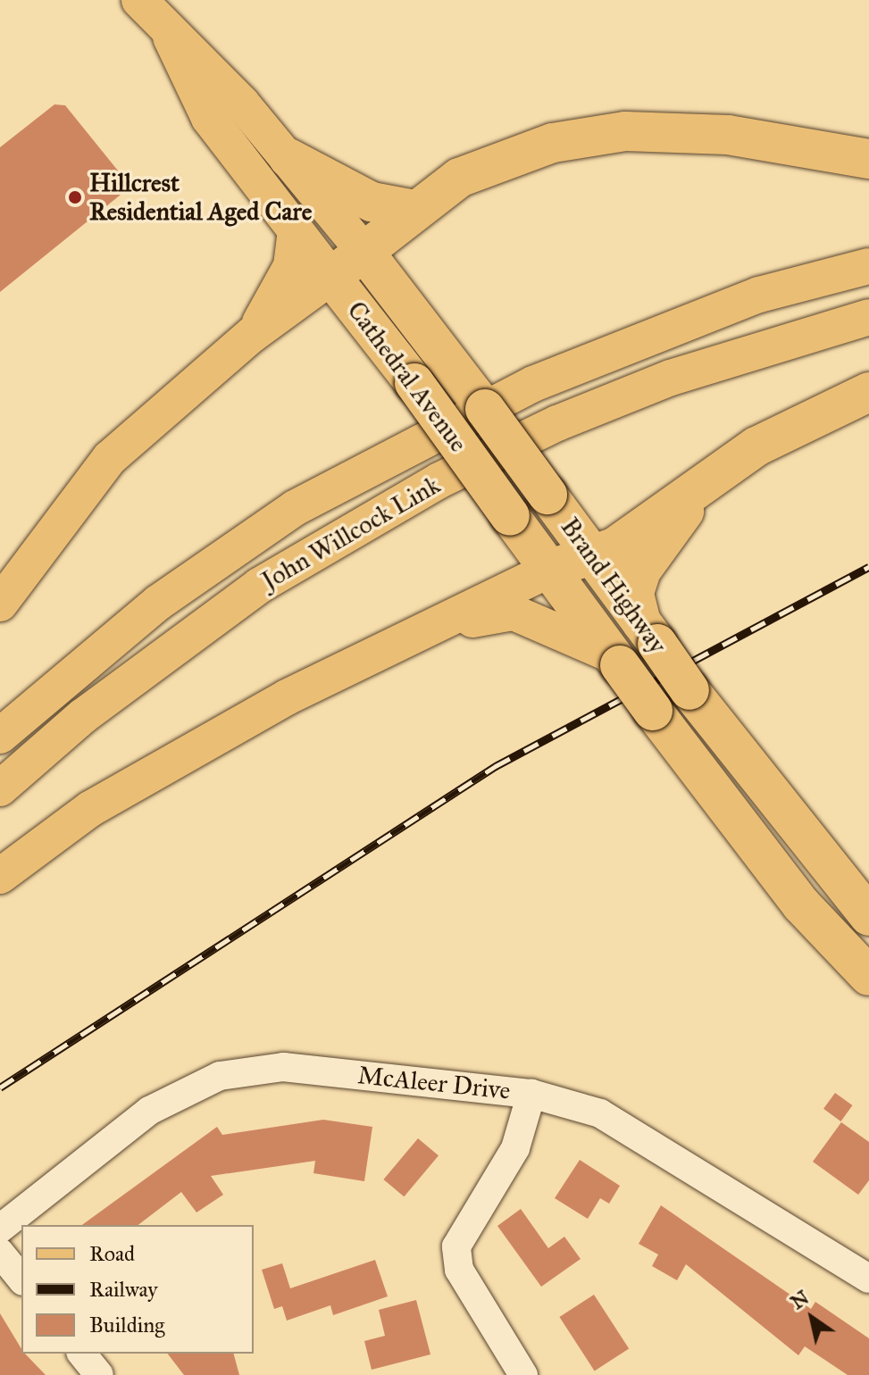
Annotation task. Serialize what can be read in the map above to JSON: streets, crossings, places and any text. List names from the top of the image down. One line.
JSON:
{"streets":{"highway":["Cathedral Avenue","Brand Highway"],"main road":["John Willcock Link"],"street":["McAleer Drive"]},"crossings":[["Cathedral Avenue","Brand Highway"]],"places":["Hillcrest Residential Aged Care"],"legend":["Road","Railway","Building"],"north":"top left"}
